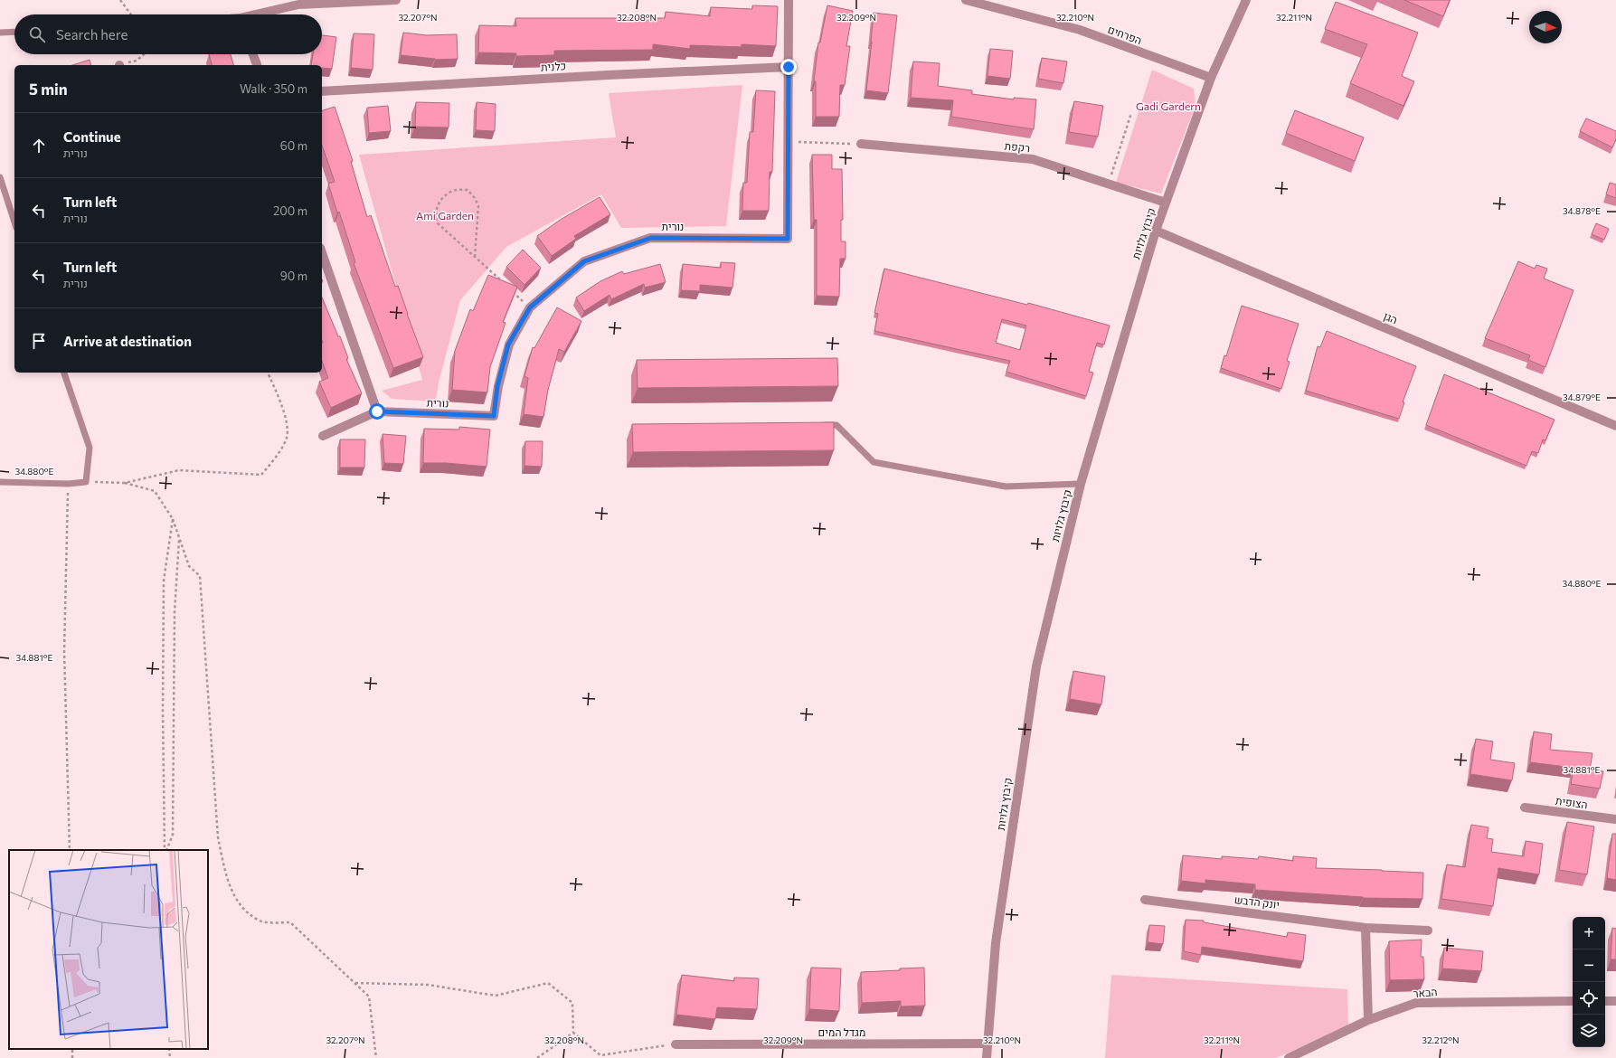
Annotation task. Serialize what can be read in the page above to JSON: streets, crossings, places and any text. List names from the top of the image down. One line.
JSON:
{"streets":{"street":["הפרחים","כלנית","רקפת","נורית","קיבוץ גלויות","הגן","הצופית","יונק הדבש","הבאר","מגדל המים"]},"crossings":[["הפרחים","קיבוץ גלויות"],["כלנית","נורית"],["רקפת","קיבוץ גלויות"],["קיבוץ גלויות","הגן"],["קיבוץ גלויות","מגדל המים"]],"parks":["Gadi Gardern","Ami Garden"],"north":"right","page":{"search":"Search here","heading":["5 min","Walk · 350 m"],"list":[["Continue","נורית","60 m"],["Turn left","נורית","200 m"],["Turn left","נורית","90 m"],"Arrive at destination"],"map_buttons":["+","−"]},"coordinates":["32.207°N","32.208°N","32.209°N","32.210°N","32.211°N","34.878°E","34.879°E","34.880°E","34.881°E","32.212°N"]}
